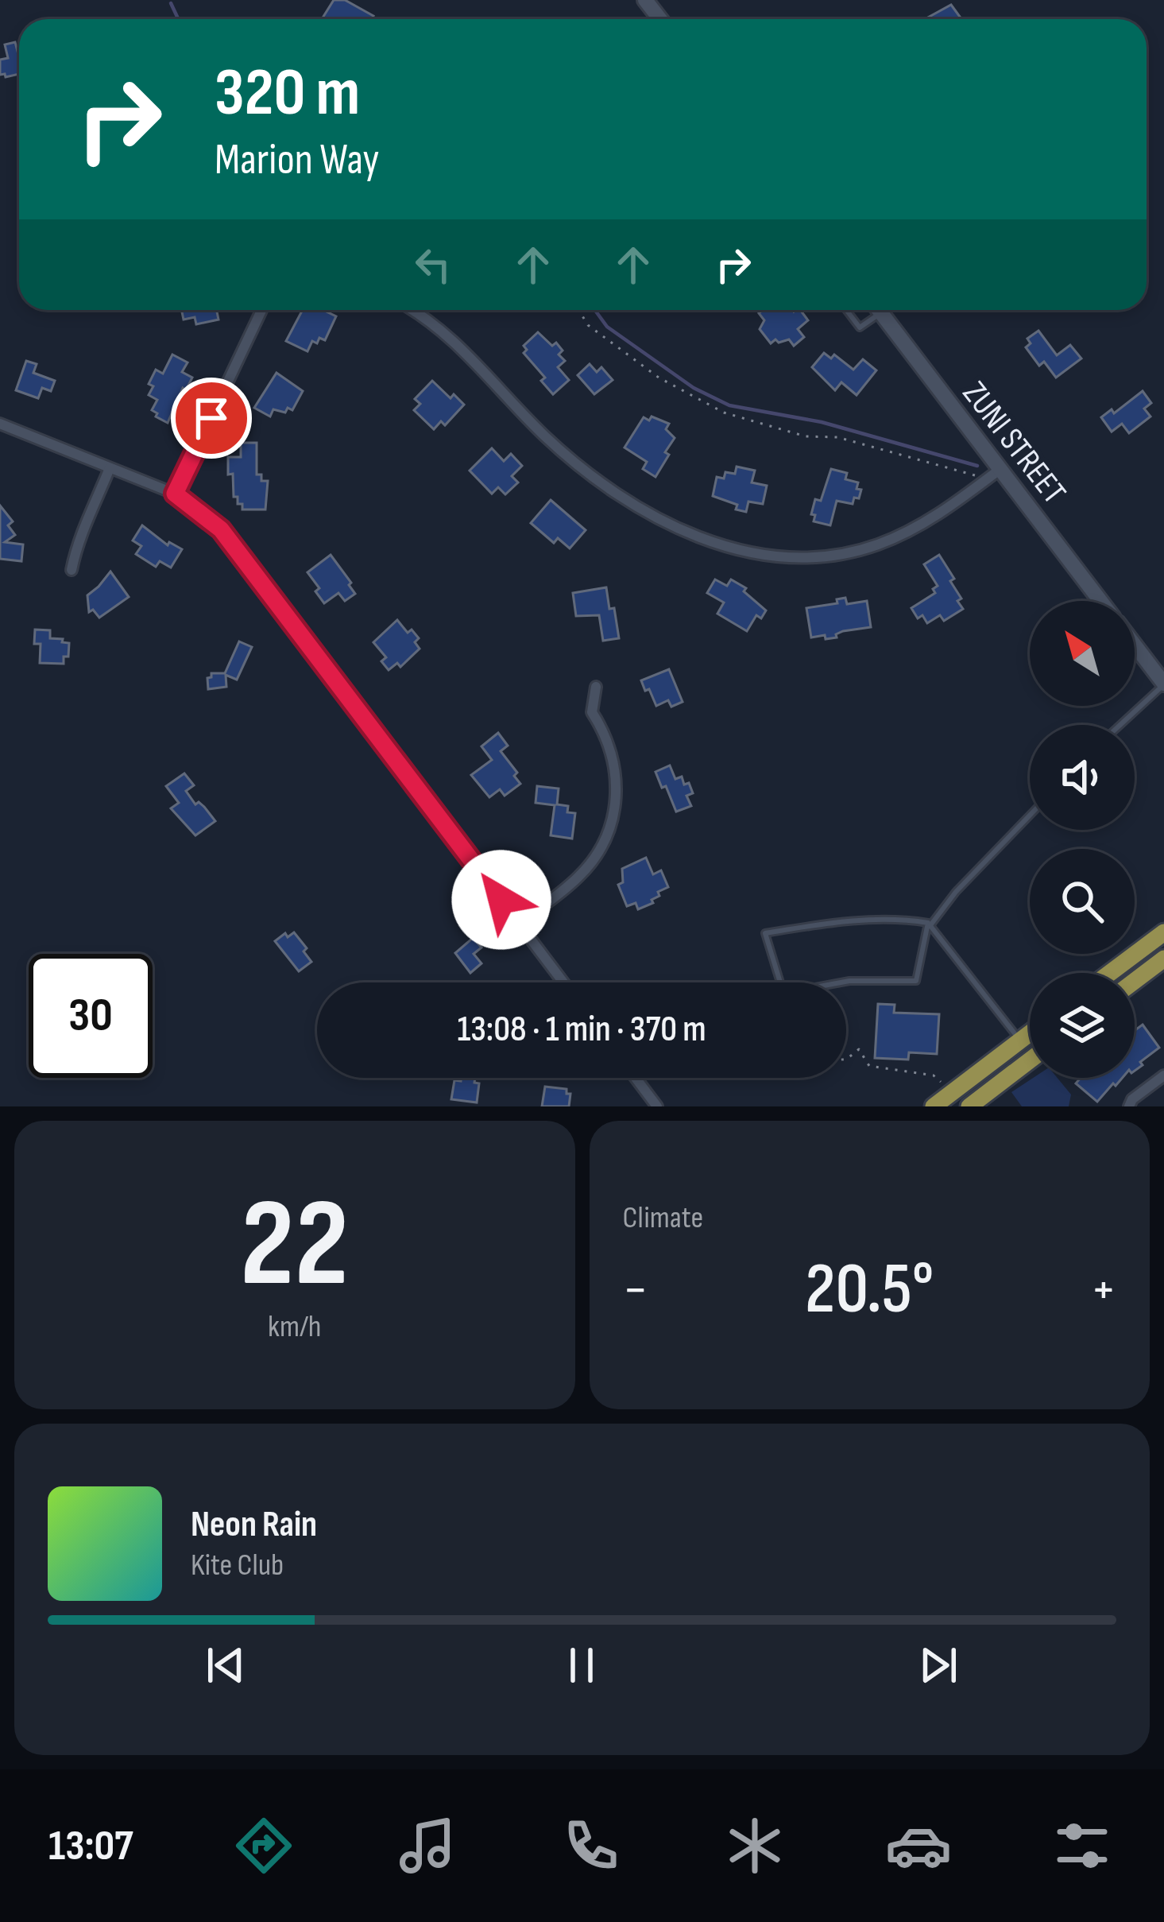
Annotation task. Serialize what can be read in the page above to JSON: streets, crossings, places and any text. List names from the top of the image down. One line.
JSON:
{"streets":{"street":["ZUNI STREET"]},"north":"top left","page":{"turn":["320 m","Marion Way"],"limit":"30","trip":"13:08 · 1 min · 370 m","tile":[["22","km/h"],"Climate"],"heat":["−","20.5°","+"],"song":["Neon Rain","Kite Club"],"tabs":"13:07"}}
